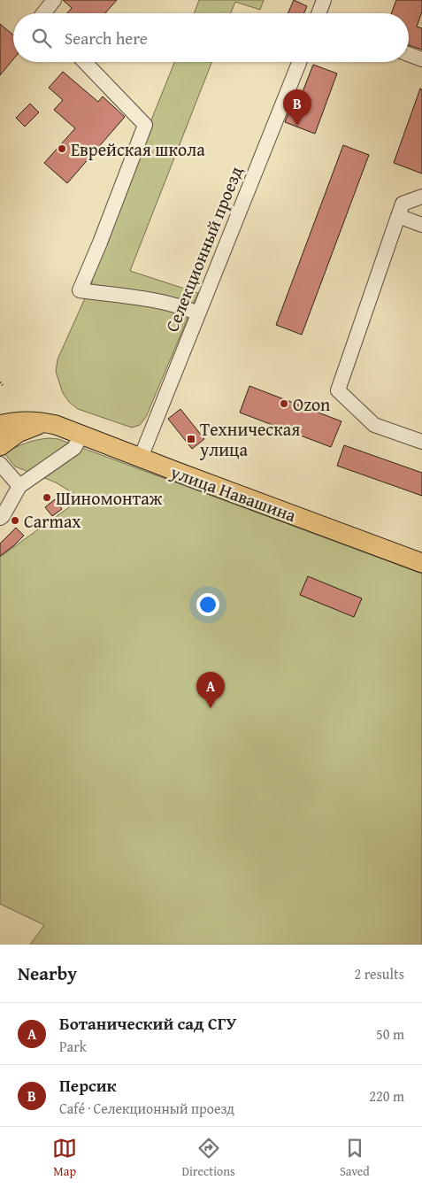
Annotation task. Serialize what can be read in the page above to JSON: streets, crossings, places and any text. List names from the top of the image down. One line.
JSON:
{"streets":{"main road":["улица Навашина"],"street":["Селекционный проезд"]},"crossings":[["Селекционный проезд","улица Навашина"]],"places":{"other":["Еврейская школа","Ozon","Шиномонтаж","Carmax"],"transit":["Техническая улица"]},"page":{"search":"Search here","pins":["B","A"],"heading":["Nearby","2 results"],"list":[{"mark":"A","name":"Ботанический сад СГУ","note":"Park","value":"50 m"},{"mark":"B","name":"Персик","note":"Café · Селекционный проезд","value":"220 m"}],"nav":["Map","Directions","Saved"]}}
